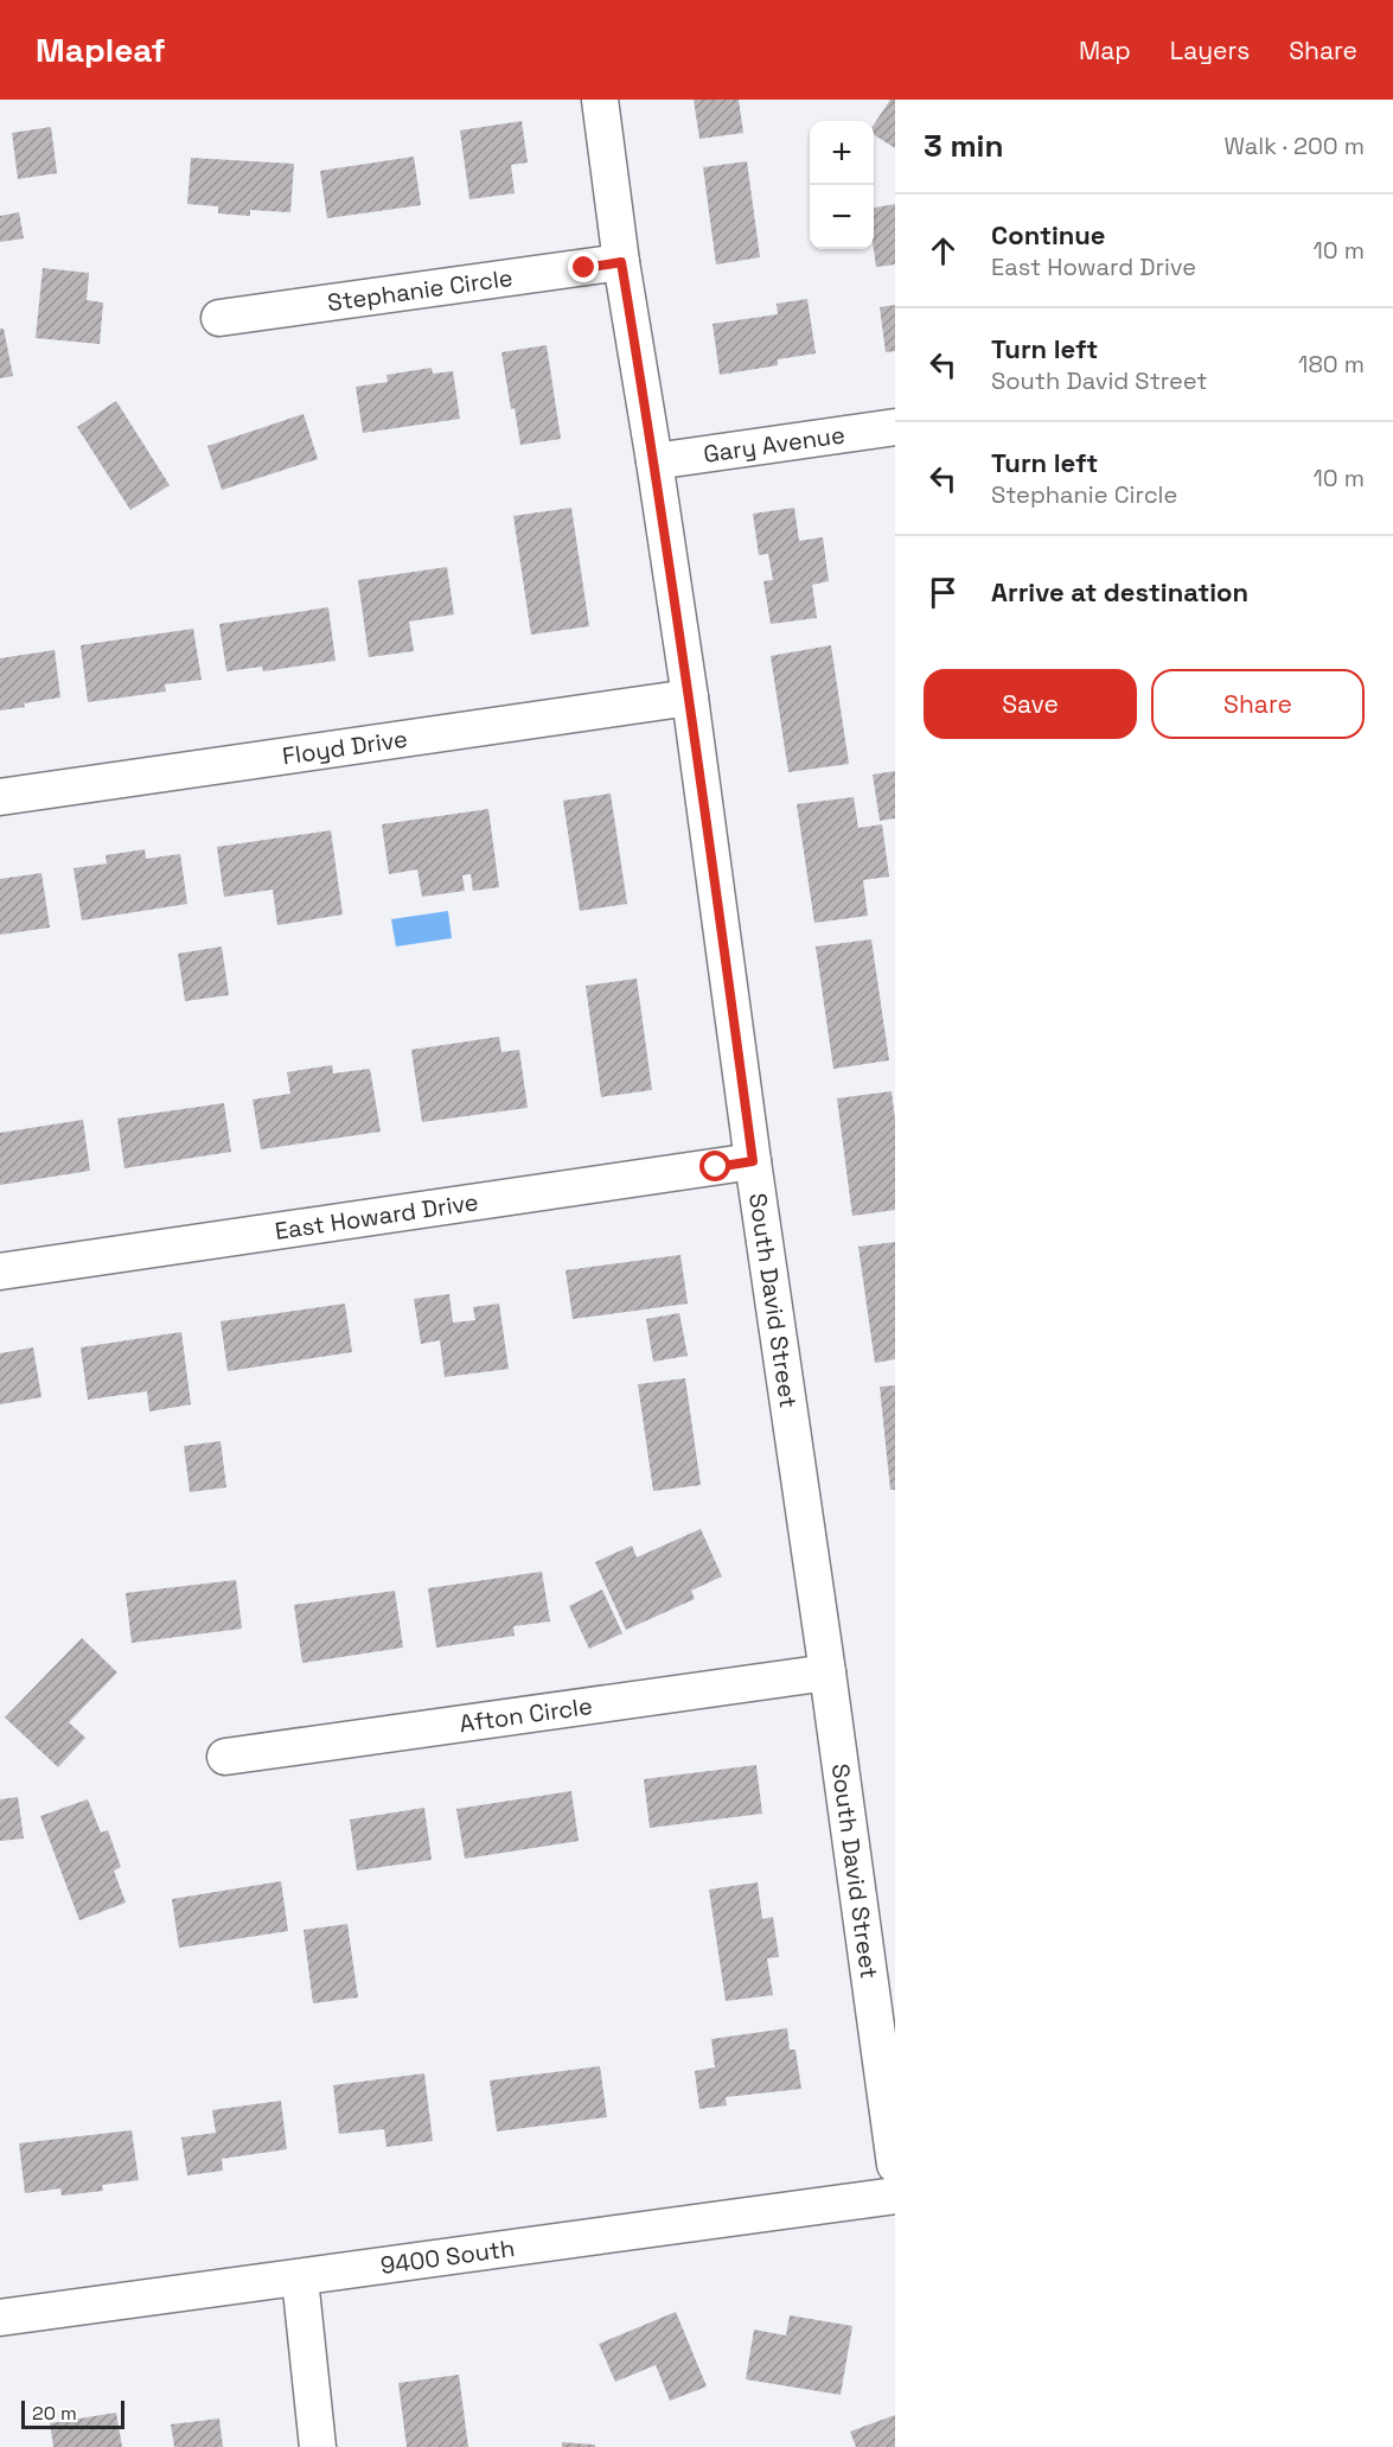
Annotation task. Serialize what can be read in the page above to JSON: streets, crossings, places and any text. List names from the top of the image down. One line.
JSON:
{"streets":{"street":["Stephanie Circle","Gary Avenue","Floyd Drive","East Howard Drive","South David Street","Afton Circle","9400 South"]},"crossings":[["Stephanie Circle","South David Street"],["Gary Avenue","South David Street"],["Floyd Drive","South David Street"],["East Howard Drive","South David Street"],["South David Street","Afton Circle"]],"scale_bar":"20 m","page":{"header":"Mapleaf","nav":["Map","Layers","Share"],"heading":["3 min","Walk · 200 m"],"map_buttons":["+","−"],"list":[["Continue","East Howard Drive","10 m"],["Turn left","South David Street","180 m"],["Turn left","Stephanie Circle","10 m"],"Arrive at destination"],"buttons":["Save","Share"],"scale":"20 m"}}
